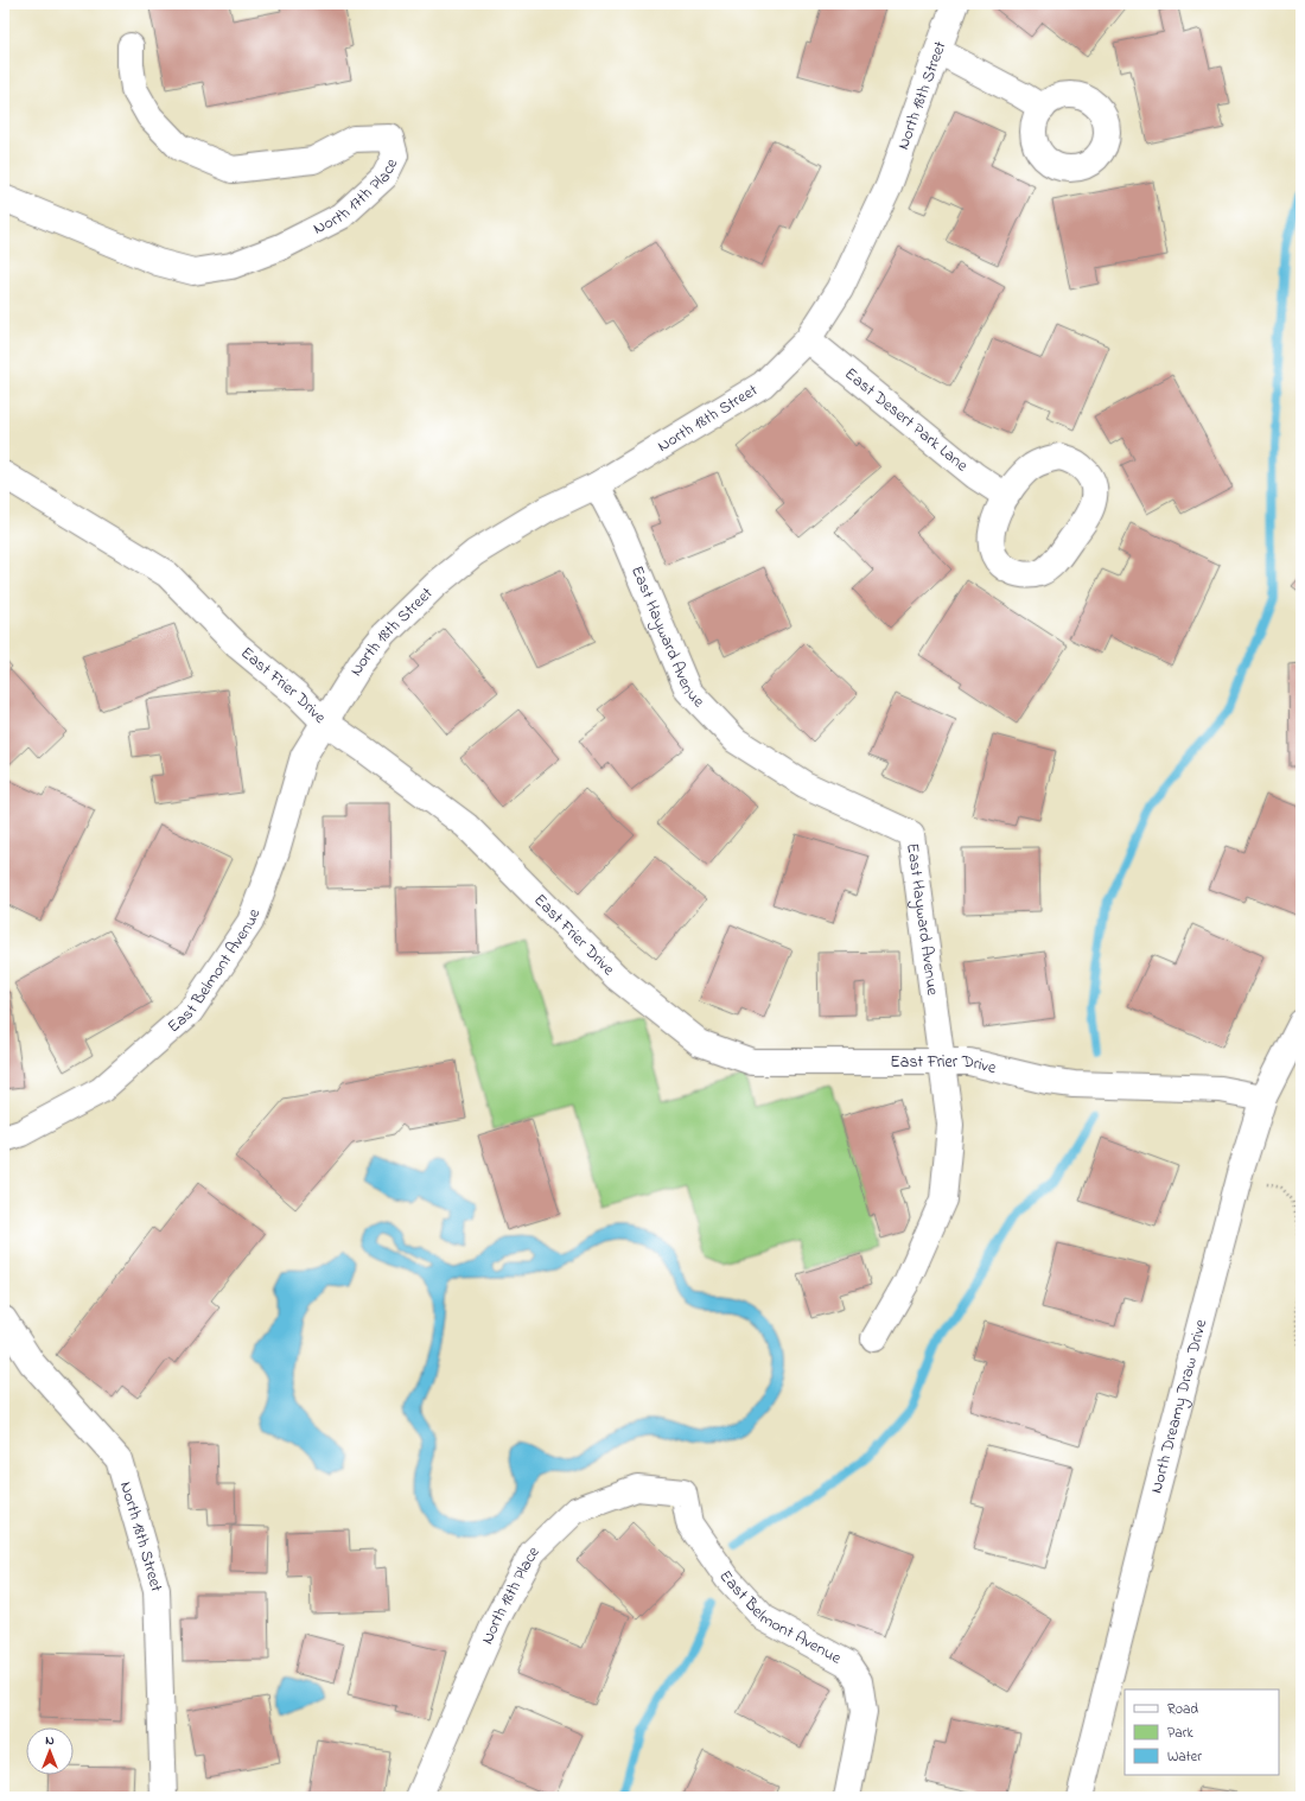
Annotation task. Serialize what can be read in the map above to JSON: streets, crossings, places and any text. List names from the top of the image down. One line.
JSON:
{"streets":{"street":["North 18th Street","North 17th Place","East Desert Park Lane","East Hayward Avenue","East Frier Drive","East Belmont Avenue","North Dreamy Draw Drive","North 18th Place"]},"crossings":[["North 18th Street","East Desert Park Lane"],["North 18th Street","East Hayward Avenue"],["North 18th Street","East Frier Drive"],["North 18th Street","East Belmont Avenue"],["East Hayward Avenue","East Frier Drive"],["East Frier Drive","East Belmont Avenue"],["East Frier Drive","North Dreamy Draw Drive"],["East Belmont Avenue","North 18th Place"]],"legend":["Road","Park","Water"],"north":"top"}
